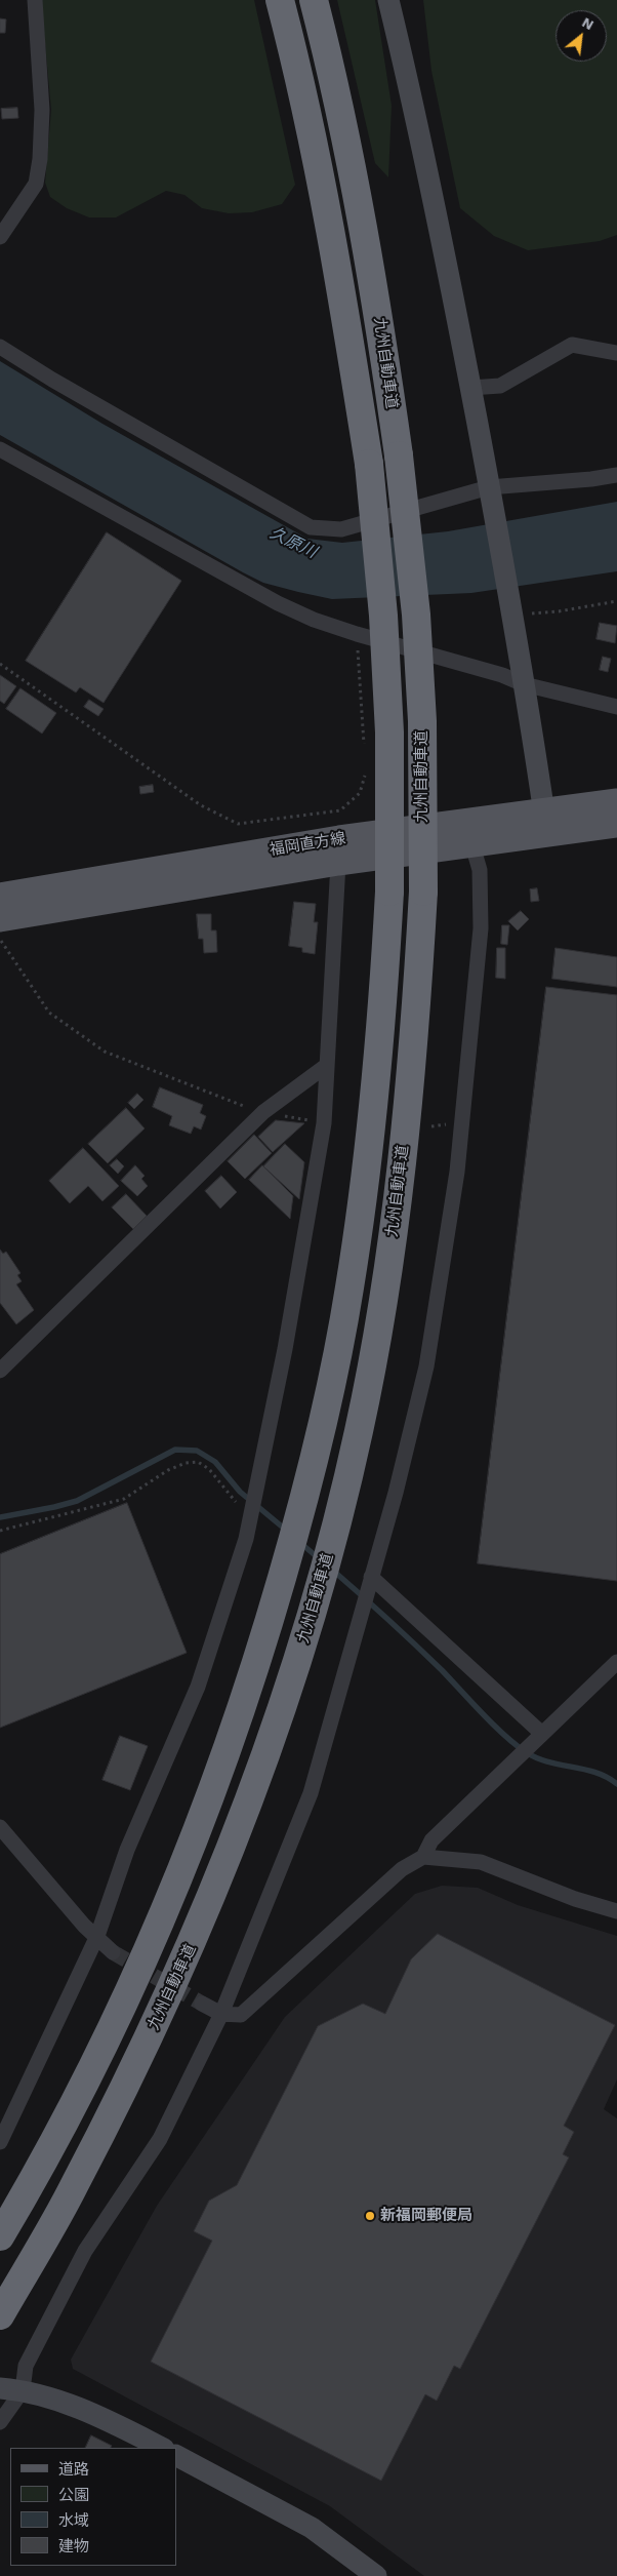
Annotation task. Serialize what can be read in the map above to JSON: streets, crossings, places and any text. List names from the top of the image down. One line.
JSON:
{"streets":{"highway":["九州自動車道"],"main road":["福岡直方線"]},"water":["久原川"],"places":["新福岡郵便局"],"legend":["道路","公園","水域","建物"],"north":"top right"}
